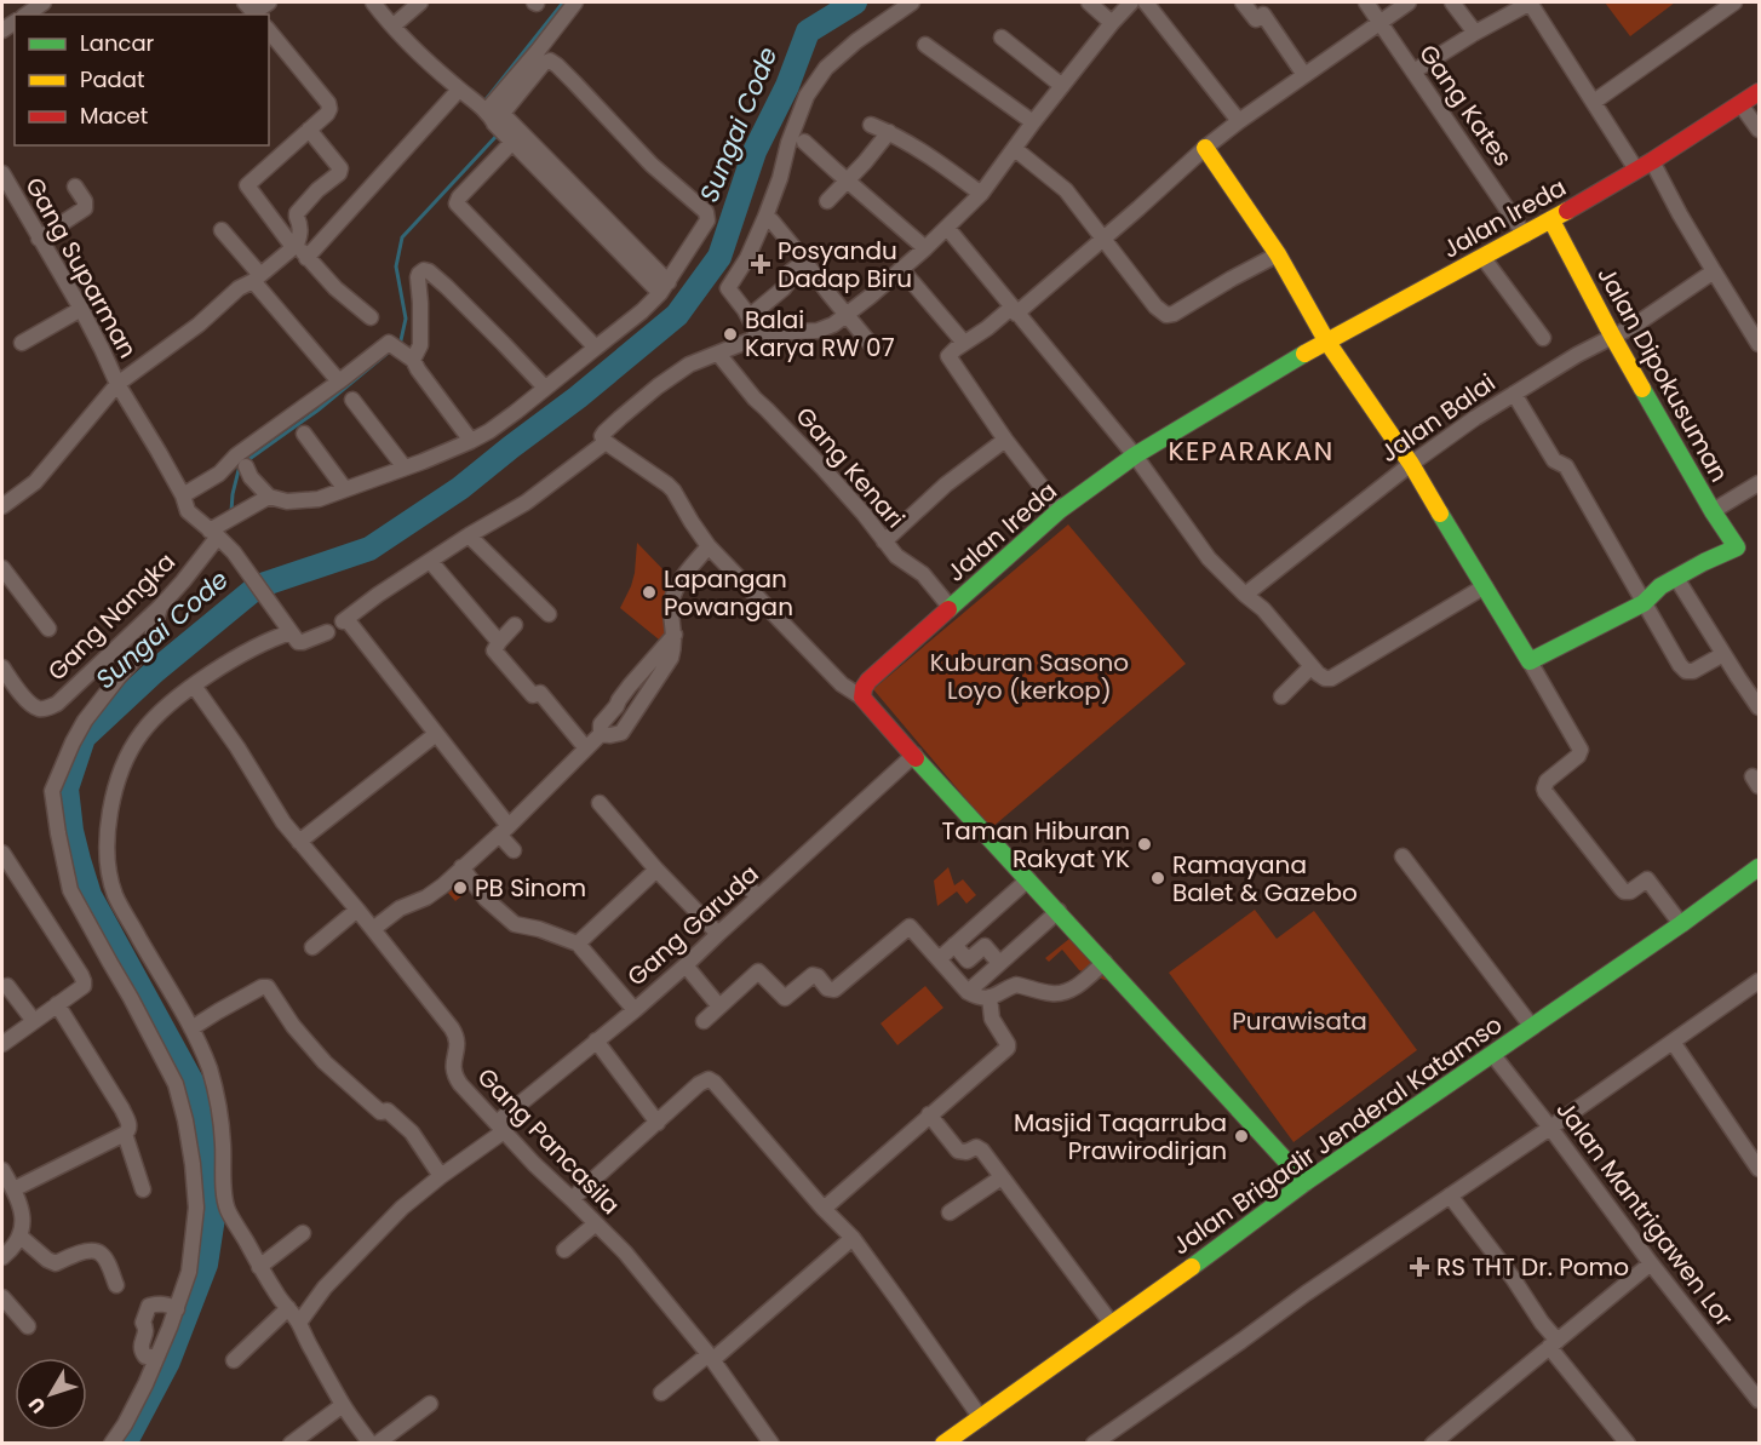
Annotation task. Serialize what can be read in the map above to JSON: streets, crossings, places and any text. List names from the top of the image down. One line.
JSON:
{"streets":{"street":["Gang Kates","Jalan Ireda","Gang Suparman","Jalan Dipokusuman","Jalan Balai","Gang Kenari","Gang Nangka","Gang Garuda","Jalan Brigadir Jenderal Katamso","Gang Pancasila","Jalan Mantrigawen Lor"]},"crossings":[["Gang Kates","Jalan Ireda"],["Jalan Ireda","Jalan Dipokusuman"],["Jalan Ireda","Gang Kenari"],["Jalan Dipokusuman","Jalan Balai"],["Gang Garuda","Gang Pancasila"],["Jalan Brigadir Jenderal Katamso","Jalan Mantrigawen Lor"]],"districts":["KEPARAKAN"],"water":["Sungai Code"],"parks":["Kuburan Sasono Loyo (kerkop)","Purawisata"],"places":{"health":["Posyandu Dadap Biru","RS THT Dr. Pomo"],"other":["Balai Karya RW 07","Lapangan Powangan","Taman Hiburan Rakyat YK","Ramayana Balet & Gazebo","PB Sinom","Masjid Taqarruba Prawirodirjan"]},"legend":["Lancar","Padat","Macet"],"north":"bottom left"}
